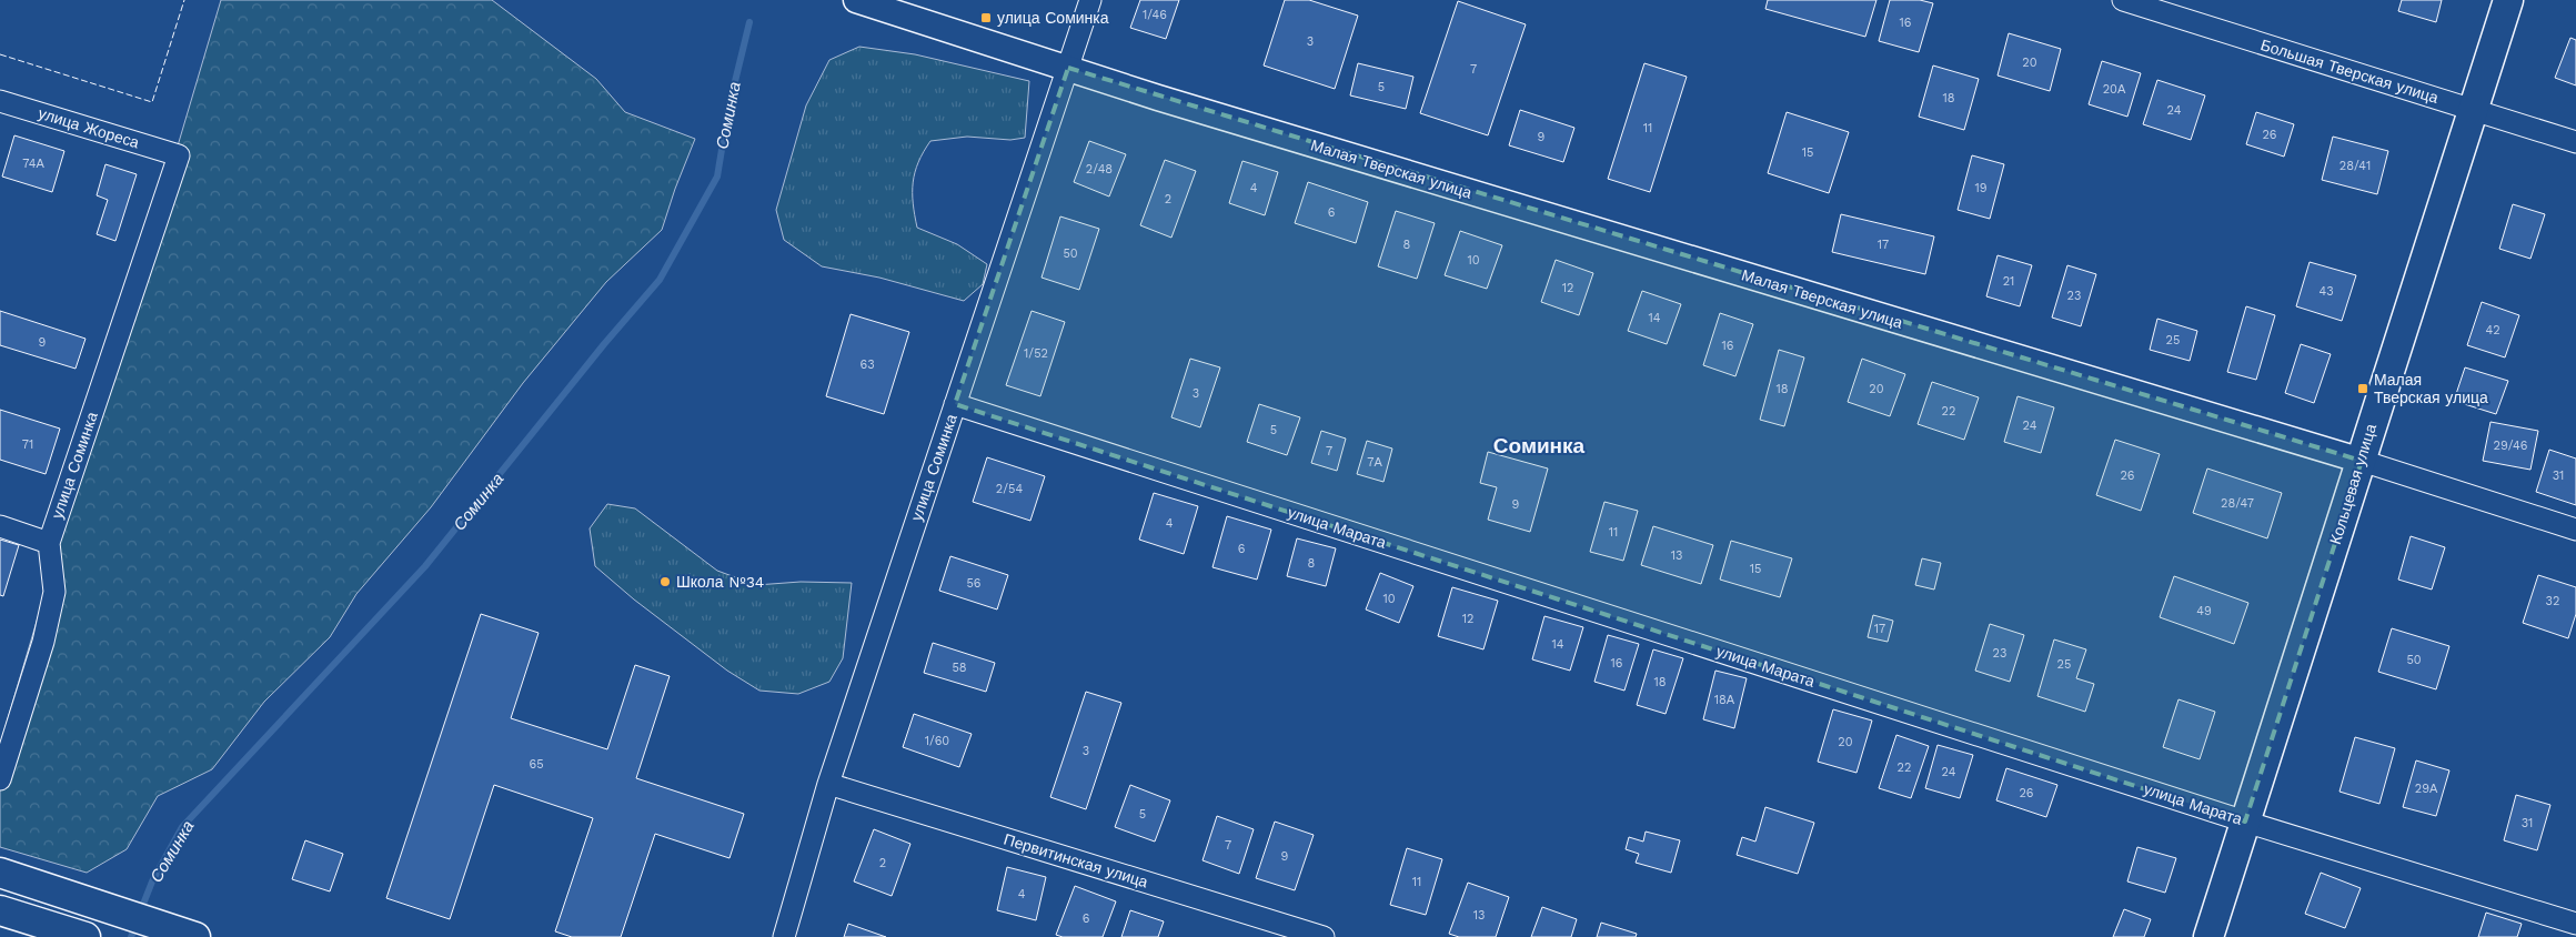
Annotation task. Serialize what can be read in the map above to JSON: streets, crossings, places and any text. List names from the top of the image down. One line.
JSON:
{"streets":{"main road":["Кольцевая улица"],"street":["Большая Тверская улица","улица Жореса","Малая Тверская улица","улица Соминка","улица Марата","Первитинская улица"]},"crossings":[["Большая Тверская улица","Кольцевая улица"],["улица Жореса","улица Соминка"],["Малая Тверская улица","улица Соминка"],["Малая Тверская улица","Кольцевая улица"],["улица Соминка","улица Марата"],["улица Соминка","Первитинская улица"],["Кольцевая улица","улица Марата"]],"districts":["Соминка"],"water":["Соминка"],"places":{"transit":["улица Соминка","Малая Тверская улица"],"other":["Школа №34"]},"house_numbers":["1/46","16","3","20","7","5","20А","18","24","11","26","9","15","74А","28/41","2/48","4","19","2","6","8","17","50","10","21","12","43","23","14","42","25","9","16","1/52","63","18","20","3","22","24","5","71","29/46","7","7А","26","31","2/54","28/47","9","4","11","6","13","8","15","56","10","32","49","12","17","14","23","50","16","25","58","18","18А","1/60","20","3","65","22","24","29А","26","5","31","7","9","2","11","4","13","6"]}
